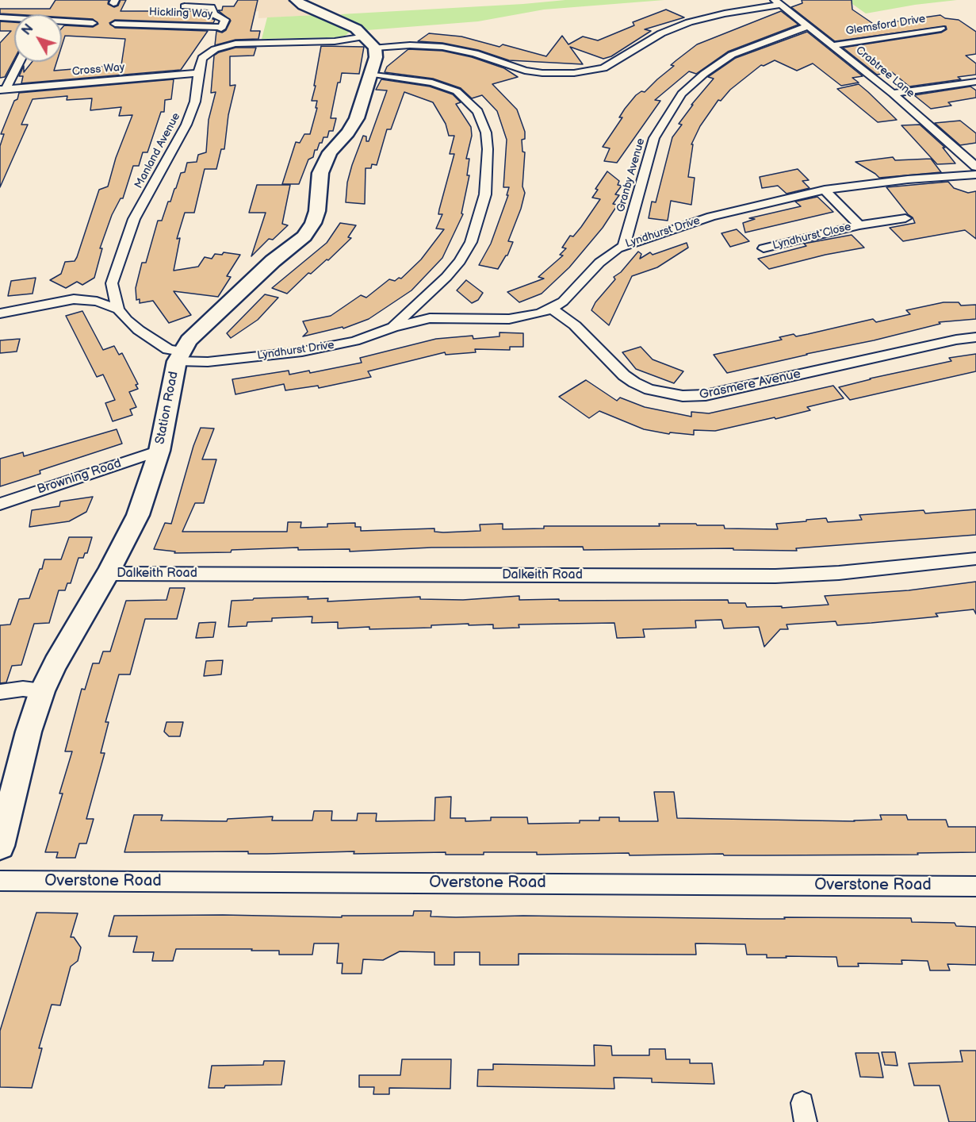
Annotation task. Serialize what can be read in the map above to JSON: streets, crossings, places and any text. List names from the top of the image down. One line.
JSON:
{"streets":{"main road":["Station Road"],"street":["Hickling Way","Glemsford Drive","Cross Way","Crabtree Lane","Manland Avenue","Granby Avenue","Lyndhurst Drive","Lyndhurst Close","Grasmere Avenue","Browning Road","Dalkeith Road","Overstone Road"]},"crossings":[["Hickling Way","Manland Avenue"],["Glemsford Drive","Crabtree Lane"],["Cross Way","Manland Avenue"],["Crabtree Lane","Manland Avenue"],["Crabtree Lane","Granby Avenue"],["Manland Avenue","Station Road"],["Granby Avenue","Lyndhurst Drive"],["Lyndhurst Drive","Lyndhurst Close"],["Lyndhurst Drive","Grasmere Avenue"],["Lyndhurst Drive","Station Road"],["Station Road","Browning Road"],["Station Road","Dalkeith Road"]],"north":"top left"}
